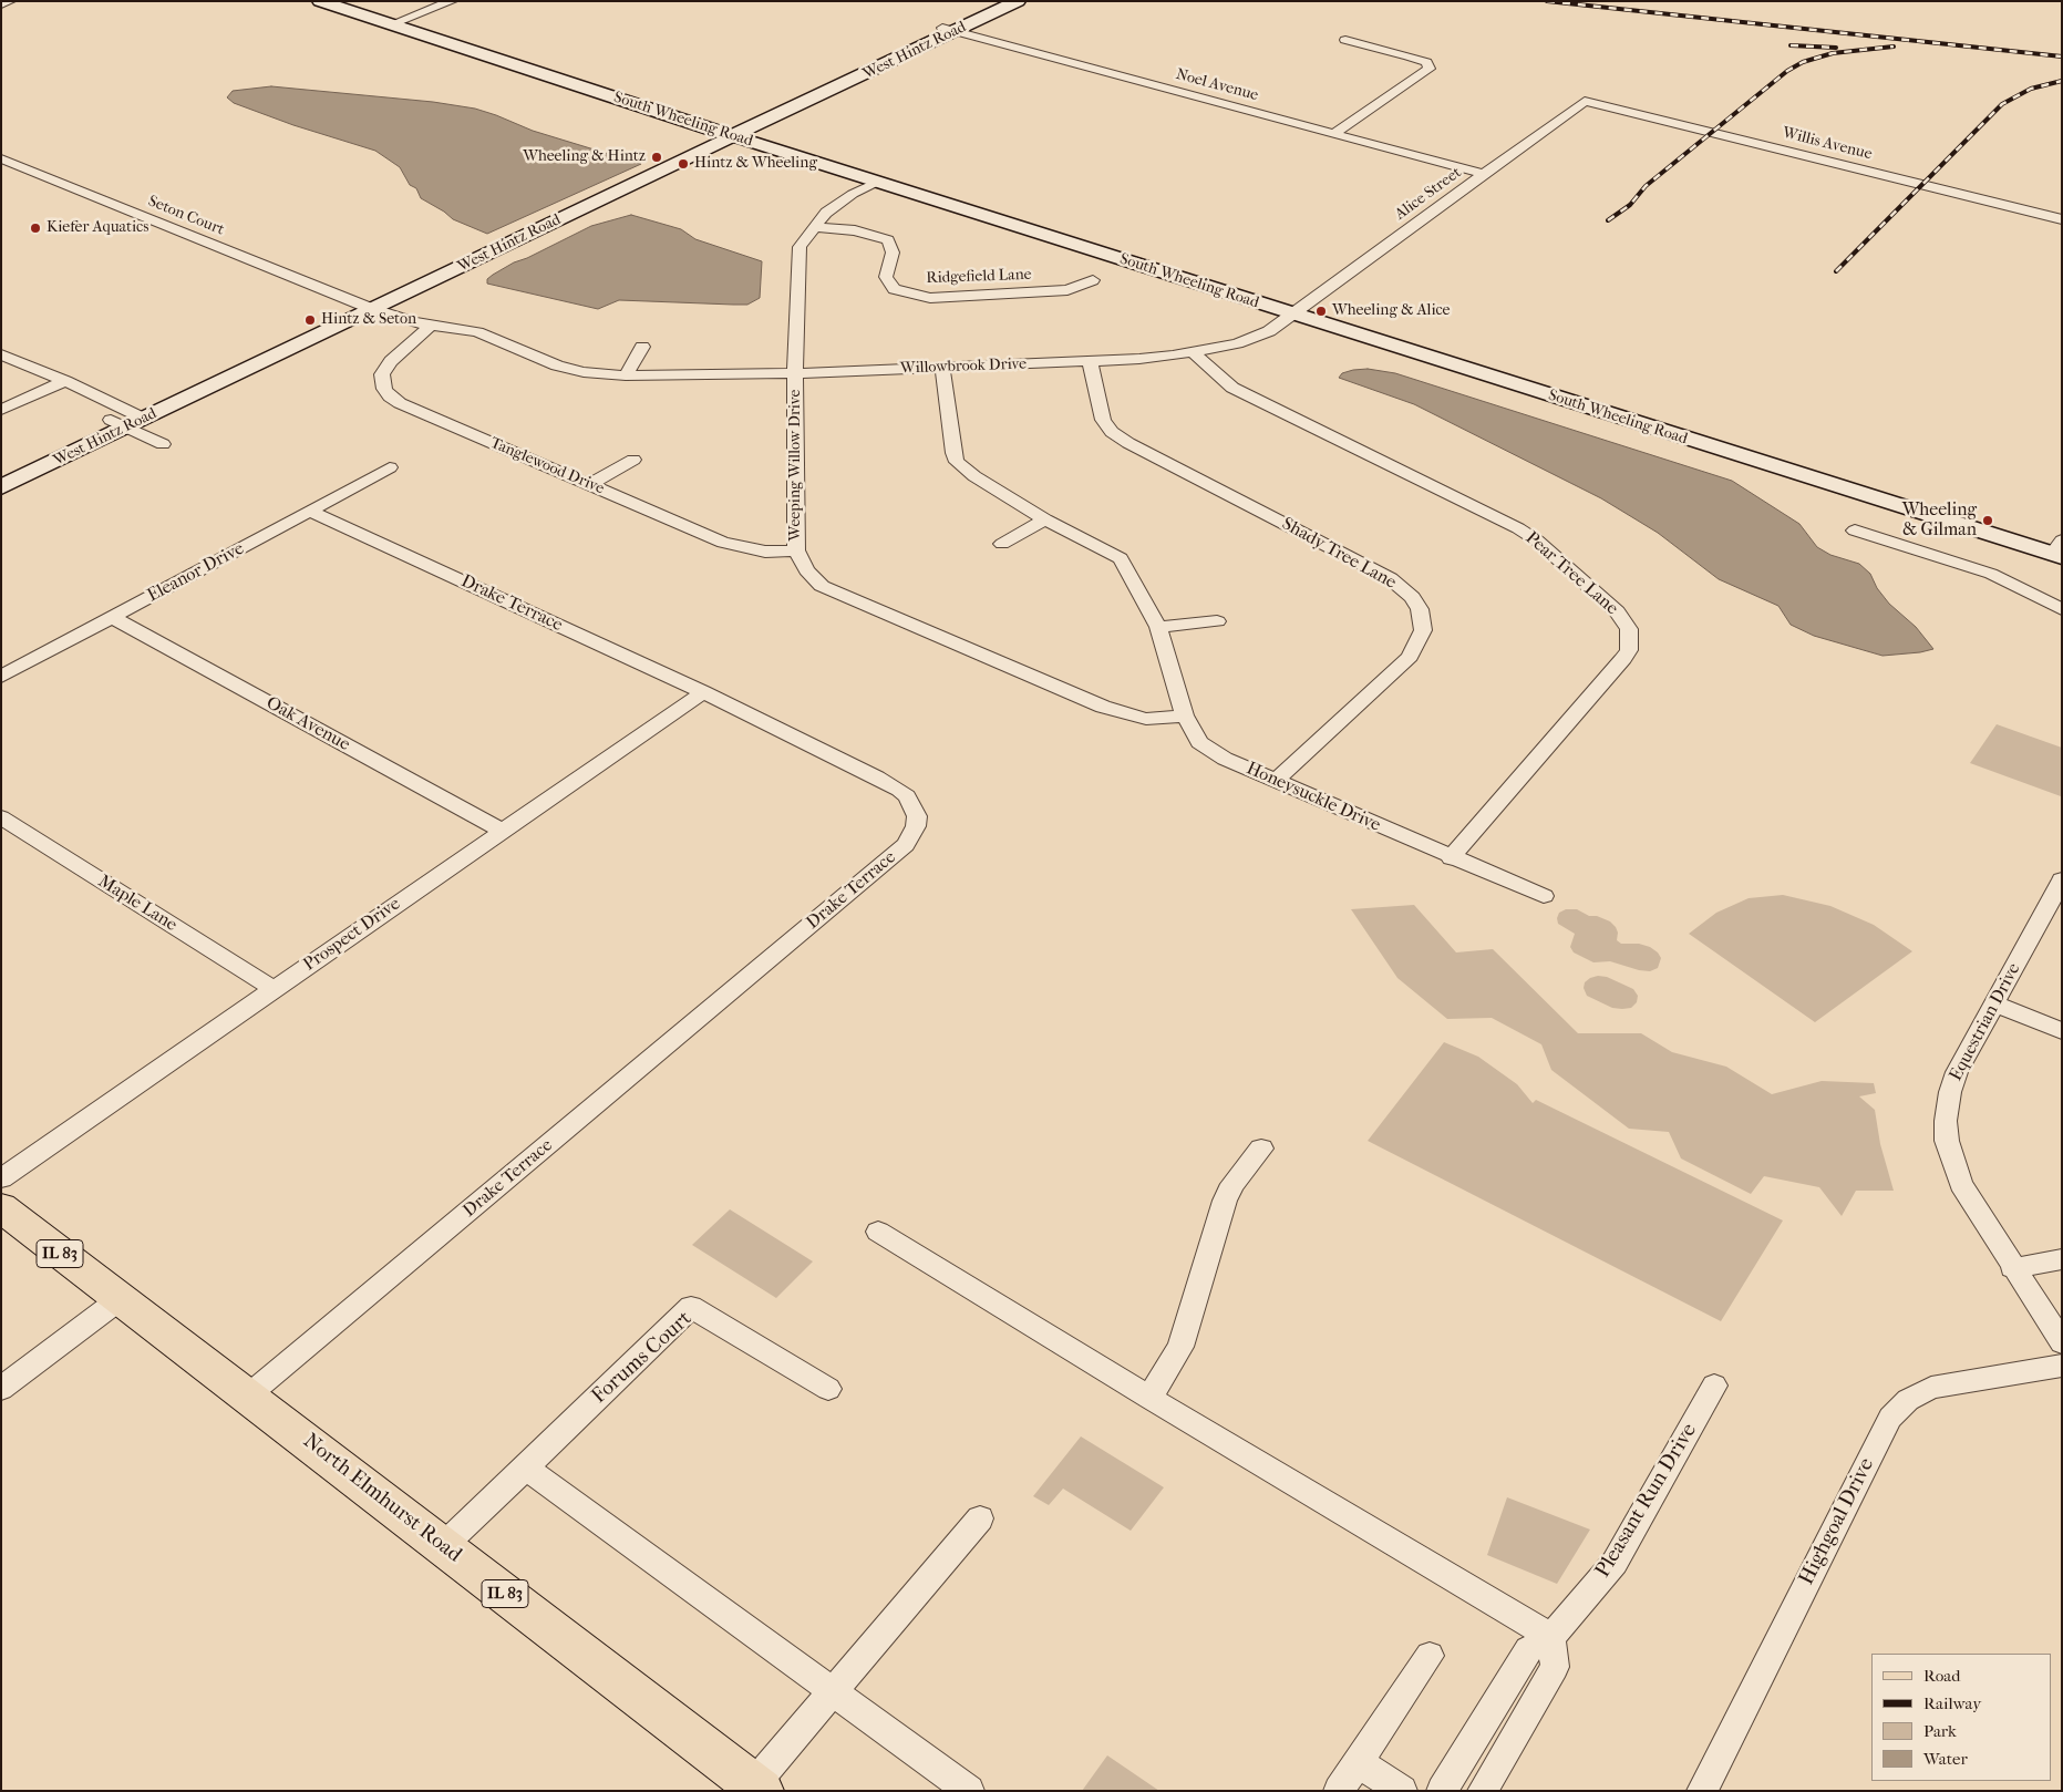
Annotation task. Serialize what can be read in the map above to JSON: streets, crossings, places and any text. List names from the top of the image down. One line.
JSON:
{"streets":{"main road":["West Hintz Road","South Wheeling Road","IL 83","North Elmhurst Road"],"street":["Noel Avenue","Willis Avenue","Alice Street","Seton Court","Ridgefield Lane","Willowbrook Drive","Weeping Willow Drive","Tanglewood Drive","Shady Tree Lane","Eleanor Drive","Pear Tree Lane","Drake Terrace","Oak Avenue","Honeysuckle Drive","Maple Lane","Prospect Drive","Equestrian Drive","Forums Court","Pleasant Run Drive","Highgoal Drive"]},"crossings":[["West Hintz Road","Noel Avenue"],["West Hintz Road","South Wheeling Road"],["West Hintz Road","Seton Court"],["West Hintz Road","Willowbrook Drive"],["Noel Avenue","Alice Street"],["South Wheeling Road","Alice Street"],["South Wheeling Road","Willowbrook Drive"],["South Wheeling Road","Weeping Willow Drive"],["Willis Avenue","Alice Street"],["Alice Street","Willowbrook Drive"],["Seton Court","Willowbrook Drive"],["Ridgefield Lane","Weeping Willow Drive"],["Willowbrook Drive","Weeping Willow Drive"],["Willowbrook Drive","Tanglewood Drive"],["Willowbrook Drive","Shady Tree Lane"],["Willowbrook Drive","Pear Tree Lane"],["Willowbrook Drive","Honeysuckle Drive"],["Weeping Willow Drive","Tanglewood Drive"],["Weeping Willow Drive","Honeysuckle Drive"],["Shady Tree Lane","Honeysuckle Drive"],["Eleanor Drive","Drake Terrace"],["Eleanor Drive","Oak Avenue"],["Pear Tree Lane","Honeysuckle Drive"],["Drake Terrace","Prospect Drive"],["Drake Terrace","North Elmhurst Road"],["Oak Avenue","Prospect Drive"],["Maple Lane","Prospect Drive"],["Forums Court","North Elmhurst Road"]],"places":["Wheeling & Hintz","Hintz & Wheeling","Kiefer Aquatics","Wheeling & Alice","Hintz & Seton","Wheeling & Gilman"],"legend":["Road","Railway","Park","Water"]}
